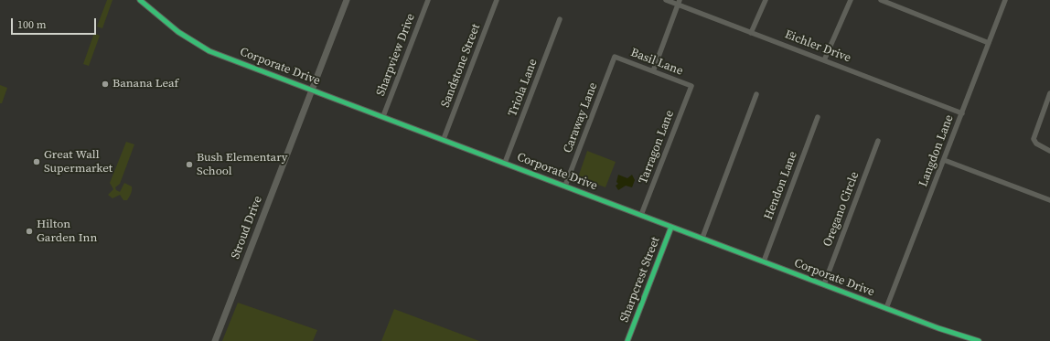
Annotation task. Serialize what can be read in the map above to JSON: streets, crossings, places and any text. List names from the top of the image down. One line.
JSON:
{"streets":{"street":["Eichler Drive","Sharpview Drive","Basil Lane","Sandstone Street","Corporate Drive","Triola Lane","Caraway Lane","Tarragon Lane","Langdon Lane","Hendon Lane","Oregano Circle","Stroud Drive","Sharpcrest Street"]},"crossings":[["Eichler Drive","Langdon Lane"],["Sharpview Drive","Corporate Drive"],["Basil Lane","Caraway Lane"],["Basil Lane","Tarragon Lane"],["Sandstone Street","Corporate Drive"],["Corporate Drive","Triola Lane"],["Corporate Drive","Caraway Lane"],["Corporate Drive","Tarragon Lane"],["Corporate Drive","Langdon Lane"],["Corporate Drive","Hendon Lane"],["Corporate Drive","Oregano Circle"],["Corporate Drive","Stroud Drive"],["Corporate Drive","Sharpcrest Street"]],"places":["Banana Leaf","Great Wall Supermarket","Bush Elementary School","Hilton Garden Inn"],"scale_bar":"100 m"}
